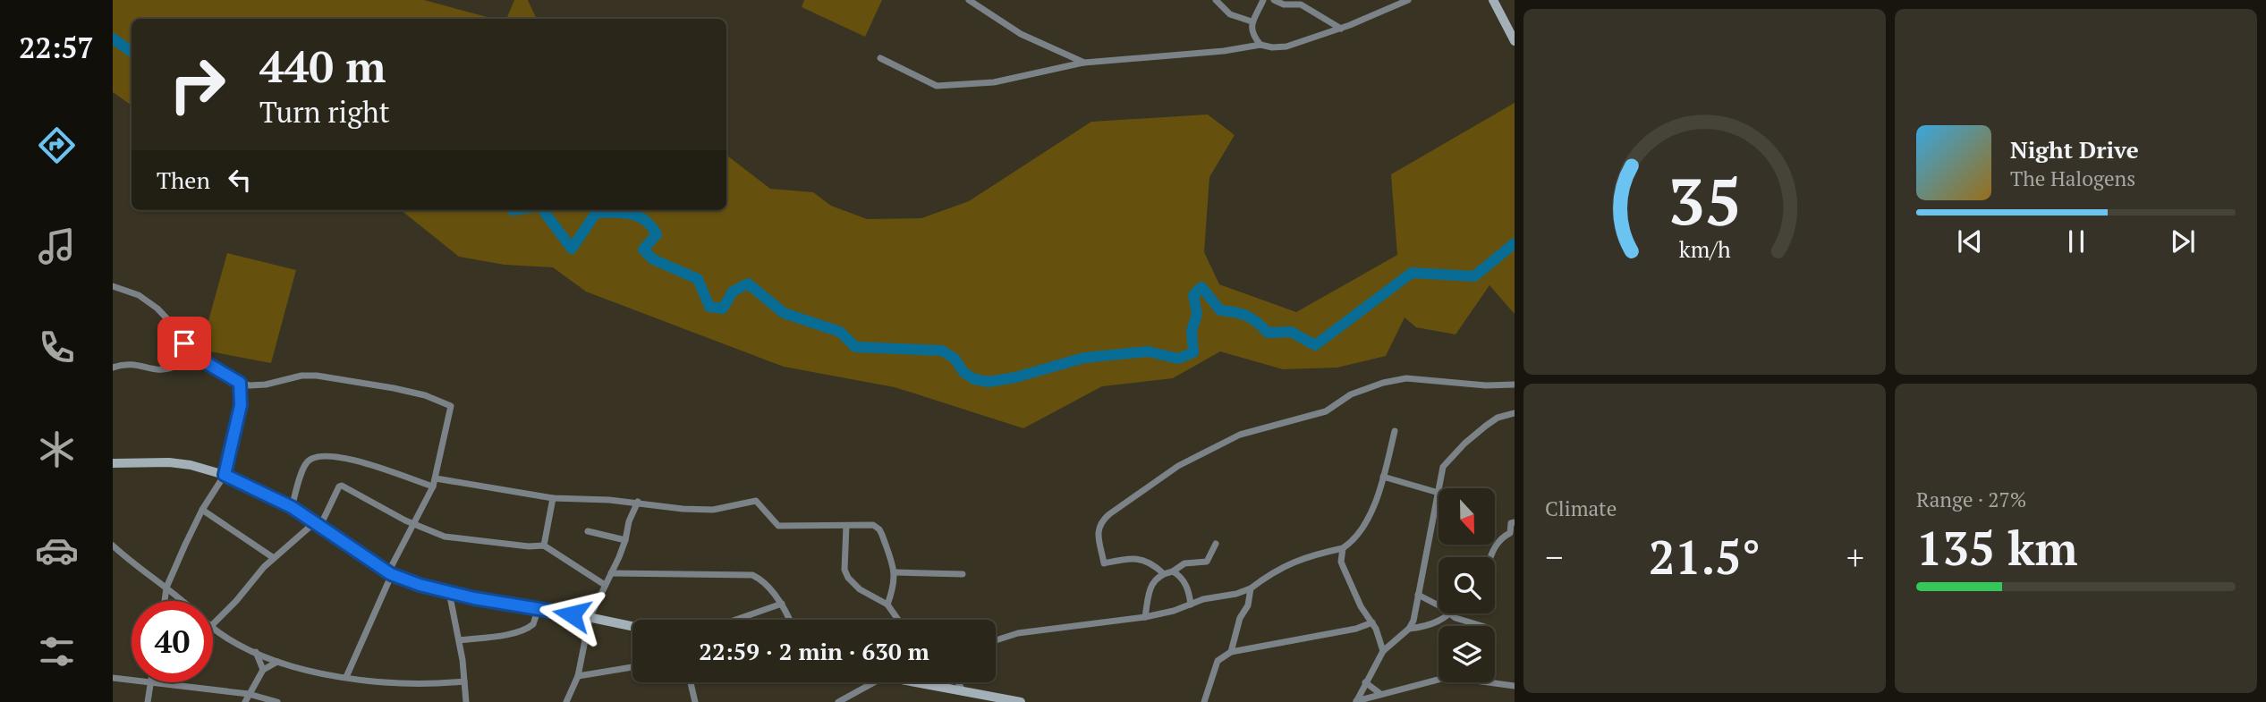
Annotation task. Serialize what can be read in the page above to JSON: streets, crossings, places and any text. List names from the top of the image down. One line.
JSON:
{"north":"bottom","page":{"tabs":"22:57","turn":["440 m","Turn right"],"song":["Night Drive","The Halogens"],"then":"Then","tile":["Climate",["Range · 27%","135 km"]],"heat":["−","21.5°","+"],"limit":"40","trip":"22:59 · 2 min · 630 m","gauge":["35","km/h"]}}
